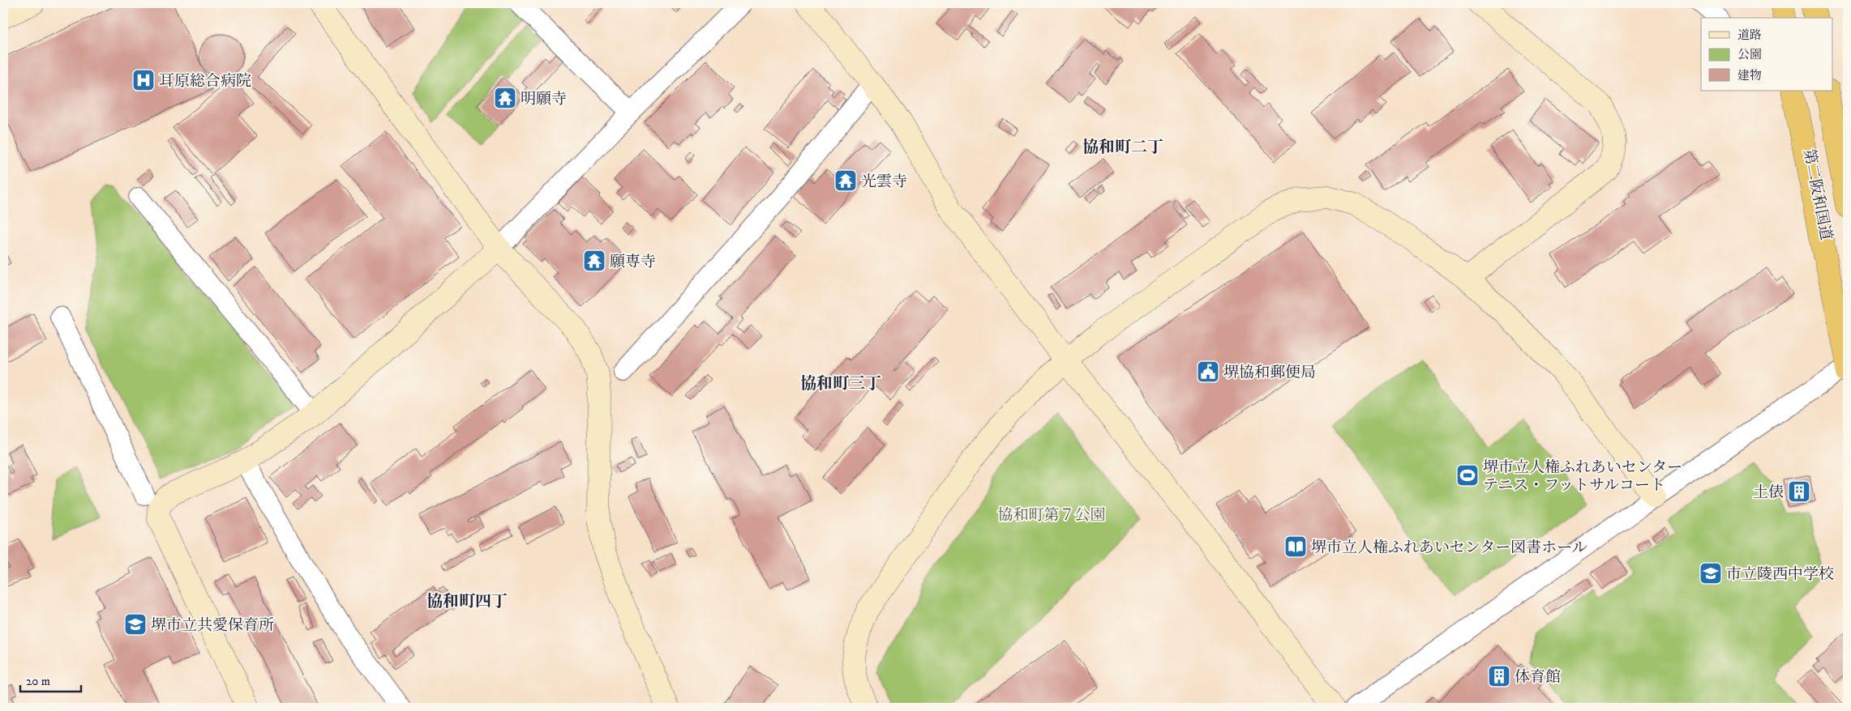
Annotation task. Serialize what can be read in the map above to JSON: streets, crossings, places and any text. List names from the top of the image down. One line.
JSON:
{"streets":{"highway":["第二阪和国道"]},"districts":["協和町二丁","協和町三丁","協和町四丁"],"parks":["協和町第７公園"],"places":{"hospital":["耳原総合病院"],"temple":["明願寺","光雲寺","願専寺"],"public building":["堺協和郵便局"],"sports":["堺市立人権ふれあいセンター テニス・フットサルコート"],"building":["土俵","体育館"],"library":["堺市立人権ふれあいセンター図書ホール"],"school or university":["市立陵西中学校","堺市立共愛保育所"]},"legend":["道路","公園","建物"],"scale_bar":"20 m"}
